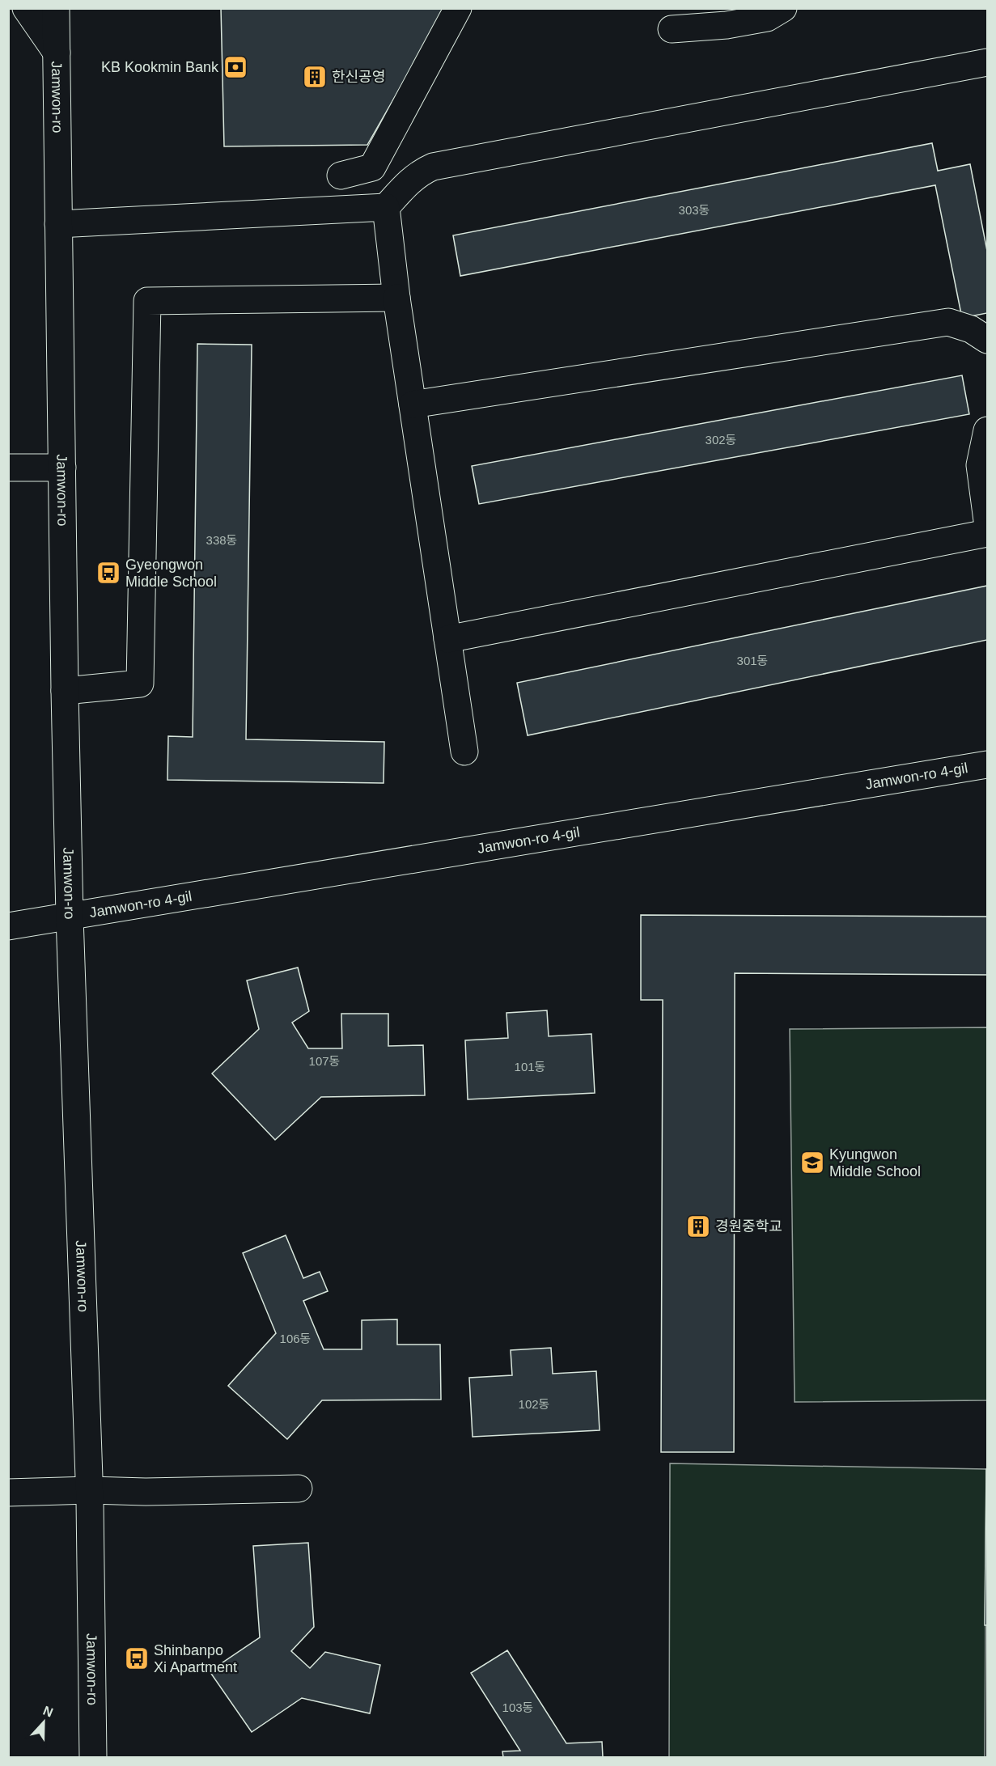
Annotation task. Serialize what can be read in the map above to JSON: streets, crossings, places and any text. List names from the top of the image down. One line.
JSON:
{"streets":{"main road":["Jamwon-ro","Jamwon-ro 4-gil"]},"crossings":[["Jamwon-ro","Jamwon-ro 4-gil"]],"places":{"bank":["KB Kookmin Bank"],"building":["한신공영","경원중학교"],"bus stop":["Gyeongwon Middle School","Shinbanpo Xi Apartment"],"school or university":["Kyungwon Middle School"]},"house_numbers":["303동","302동","338동","301동","107동","101동","106동","102동","103동"],"north":"top"}
